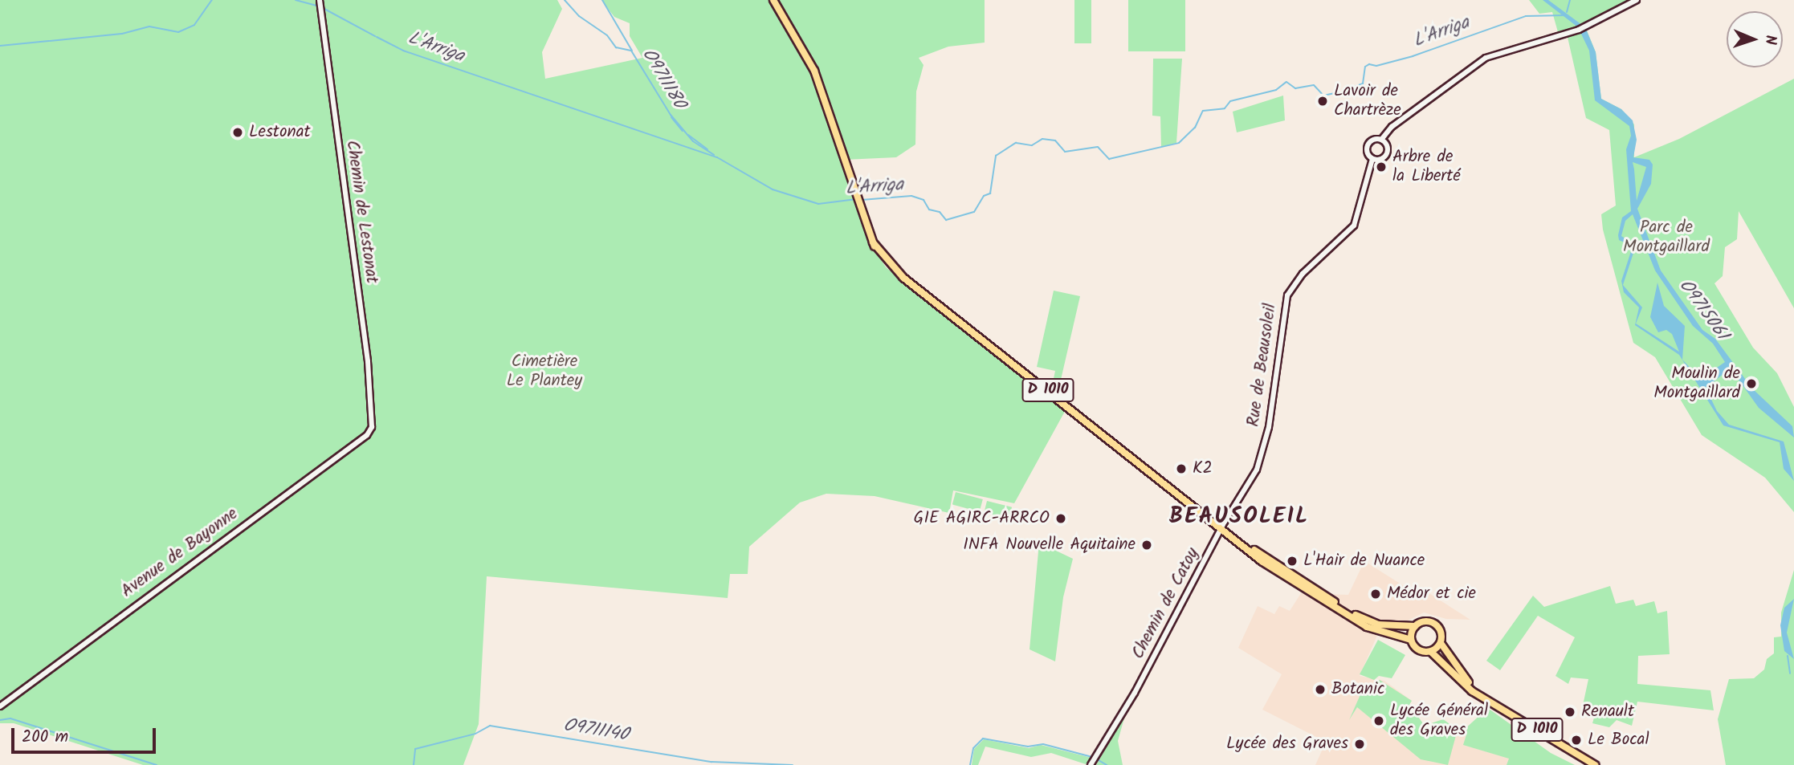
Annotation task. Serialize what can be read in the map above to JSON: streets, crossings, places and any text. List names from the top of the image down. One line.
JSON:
{"streets":{"main road":["D 1010"],"street":["Chemin de Lestonat","Rue de Beausoleil","Avenue de Bayonne","Chemin de Catoy"]},"crossings":[["Chemin de Lestonat","Avenue de Bayonne"],["Rue de Beausoleil","D 1010"],["Rue de Beausoleil","Chemin de Catoy"],["D 1010","Chemin de Catoy"]],"districts":["BEAUSOLEIL"],"water":["L'Arriga","O9711180","O9715061","O9711140"],"parks":["Parc de Montgaillard","Cimetière Le Plantey"],"places":["Lavoir de Chartrèze","Lestonat","Arbre de la Liberté","Moulin de Montgaillard","K2","GIE AGIRC-ARRCO","INFA Nouvelle Aquitaine","L'Hair de Nuance","Médor et cie","Botanic","Renault","Lycée Général des Graves","Le Bocal","Lycée des Graves"],"scale_bar":"200 m","north":"right"}
